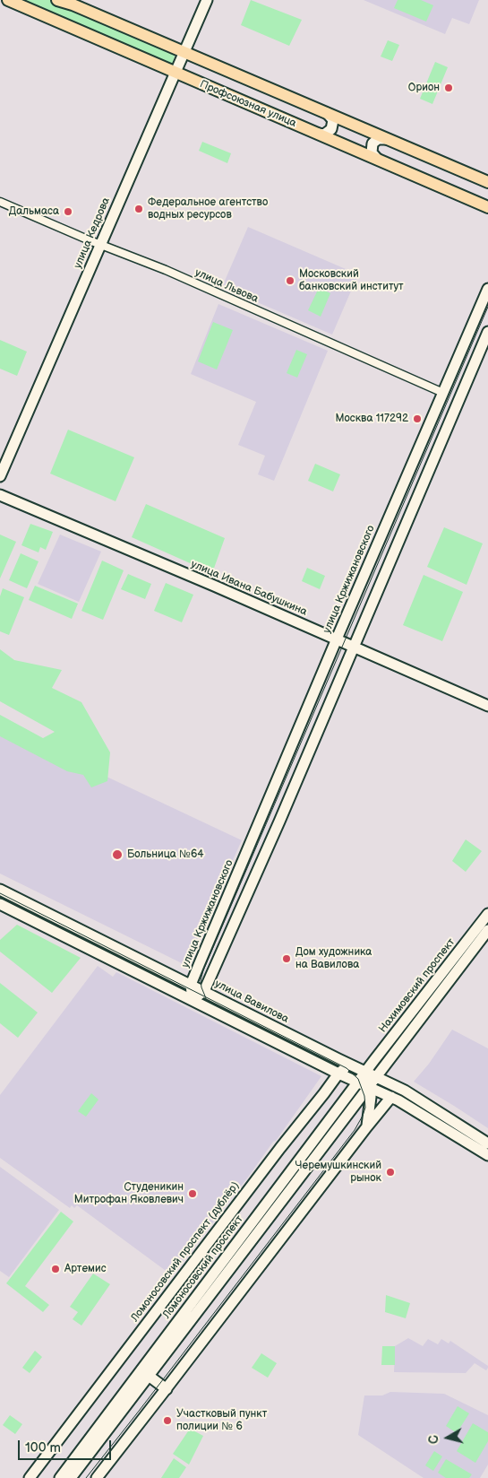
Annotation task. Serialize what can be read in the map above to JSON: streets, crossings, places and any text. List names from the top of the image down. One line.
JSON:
{"streets":{"main road":["Профсоюзная улица"],"street":["улица Кедрова","улица Львова","улица Кржижановского","улица Ивана Бабушкина","Нахимовский проспект","улица Вавилова","Ломоносовский проспект (дублёр)","Ломоносовский проспект"]},"crossings":[["Профсоюзная улица","улица Кедрова"],["улица Кедрова","улица Львова"],["улица Львова","улица Кржижановского"],["улица Кржижановского","улица Ивана Бабушкина"],["улица Кржижановского","улица Вавилова"],["Нахимовский проспект","улица Вавилова"],["Нахимовский проспект","Ломоносовский проспект (дублёр)"],["Нахимовский проспект","Ломоносовский проспект"],["улица Вавилова","Ломоносовский проспект (дублёр)"],["улица Вавилова","Ломоносовский проспект"]],"places":["Орион","Федеральное агентство водных ресурсов","Дальмаса","Московский банковский институт","Москва 117292","Больница №64","Дом художника на Вавилова","Черемушкинский рынок","Студеникин Митрофан Яковлевич","Артемис","Участковый пункт полиции № 6"],"scale_bar":"100 m","north":"left"}
